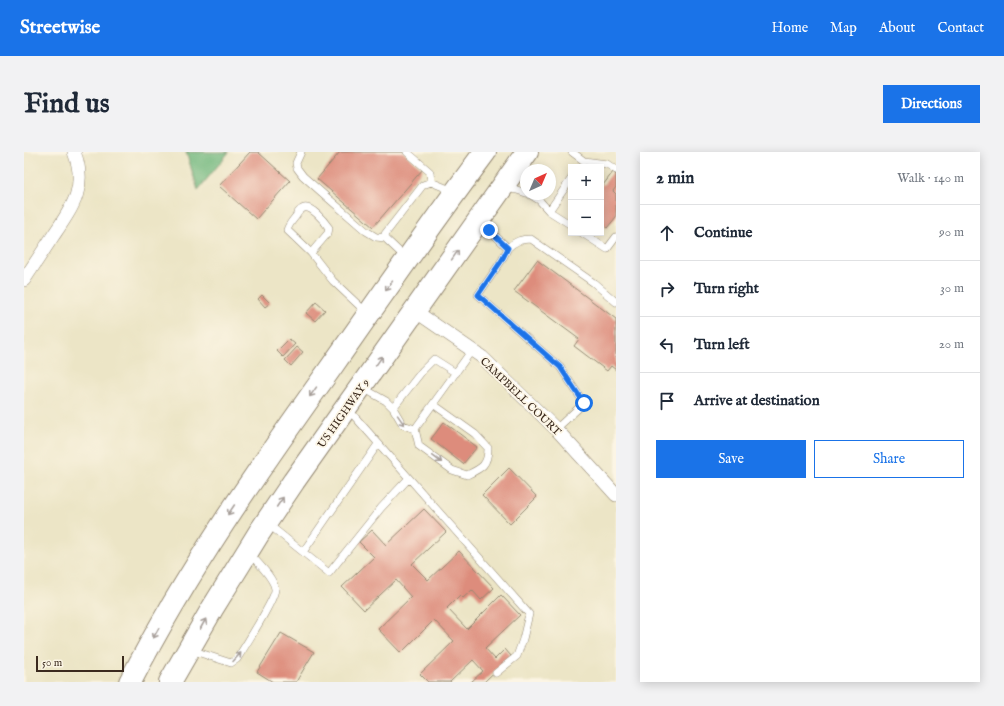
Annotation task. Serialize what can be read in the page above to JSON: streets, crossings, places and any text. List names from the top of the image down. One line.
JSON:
{"streets":{"highway":["US HIGHWAY 9"],"street":["CAMPBELL COURT"]},"crossings":[["CAMPBELL COURT","US HIGHWAY 9"]],"scale_bar":"50 m","north":"top right","page":{"header":"Streetwise","nav":["Home","Map","About","Contact"],"buttons":["Directions",["Save","Share"]],"title":"Find us","heading":["2 min","Walk · 140 m"],"map_buttons":["+","−"],"list":[["Continue","90 m"],["Turn right","30 m"],["Turn left","20 m"],"Arrive at destination"],"scale":"50 m"}}
